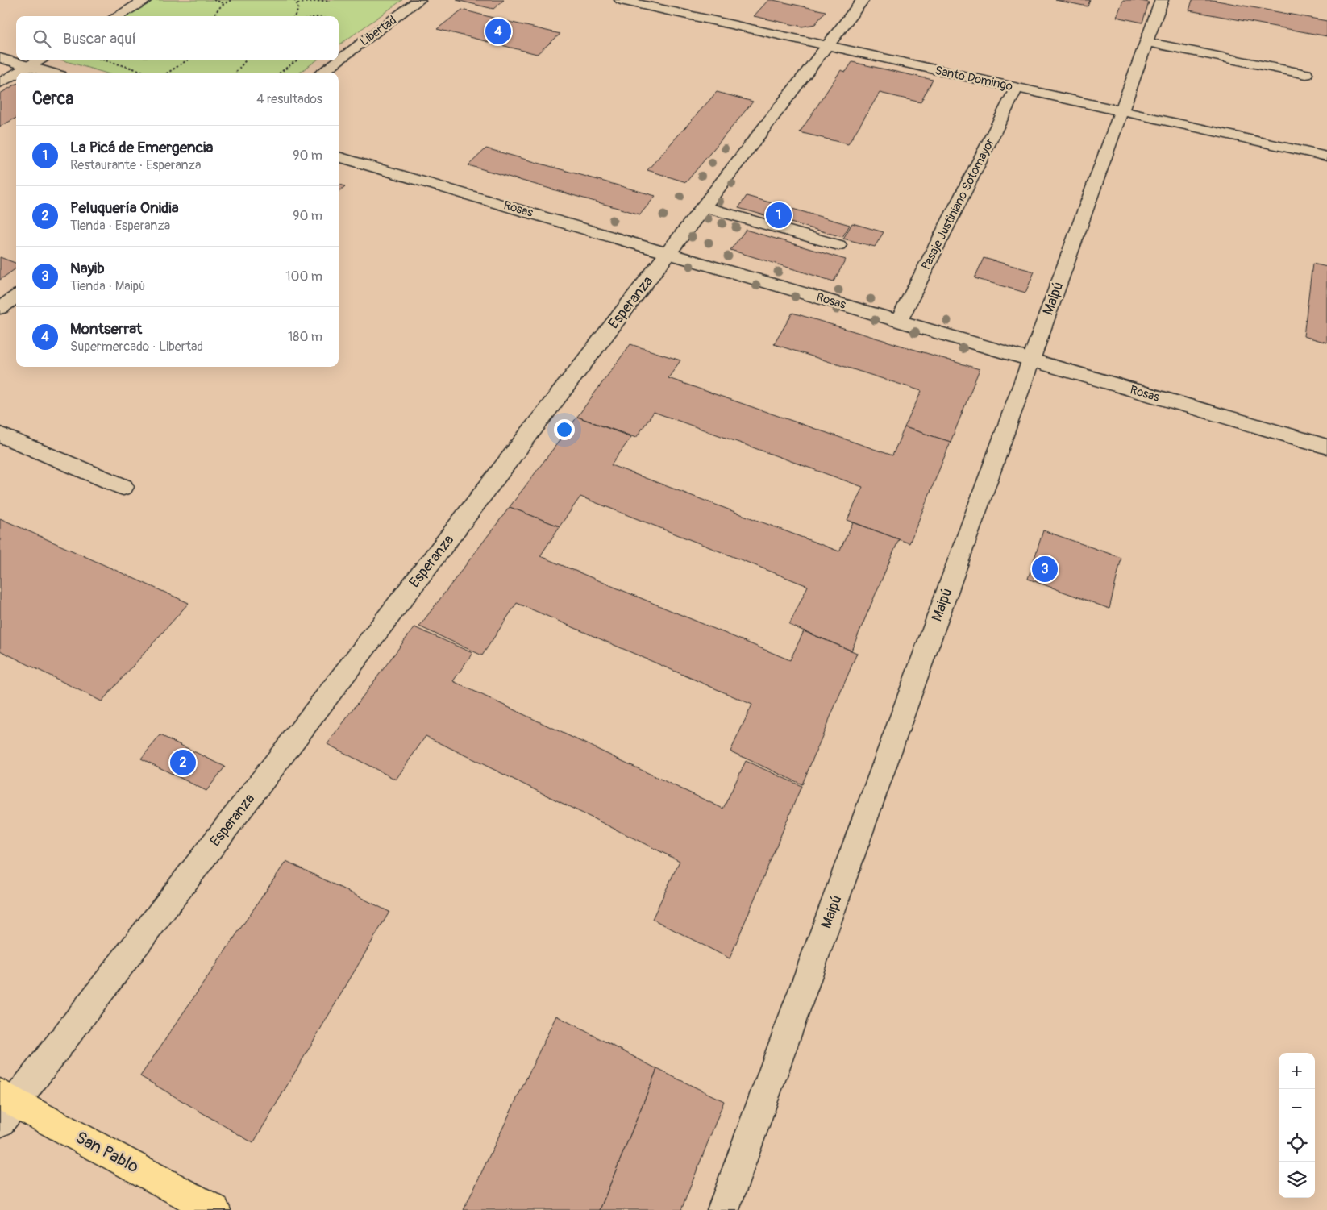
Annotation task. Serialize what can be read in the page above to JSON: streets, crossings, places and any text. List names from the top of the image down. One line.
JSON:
{"streets":{"main road":["San Pablo"],"street":["Libertad","Santo Domingo","Pasaje Justiniano Sotomayor","Rosas","Maipú","Esperanza"]},"crossings":[["Santo Domingo","Pasaje Justiniano Sotomayor"],["Santo Domingo","Maipú"],["Santo Domingo","Esperanza"],["Pasaje Justiniano Sotomayor","Rosas"],["Rosas","Maipú"],["Rosas","Esperanza"],["Esperanza","San Pablo"]],"page":{"search":"Buscar aquí","pins":["4","1","3","2"],"heading":["Cerca","4 resultados"],"list":[{"mark":"1","name":"La Picá de Emergencia","note":"Restaurante · Esperanza","value":"90 m"},{"mark":"2","name":"Peluquería Onidia","note":"Tienda · Esperanza","value":"90 m"},{"mark":"3","name":"Nayib","note":"Tienda · Maipú","value":"100 m"},{"mark":"4","name":"Montserrat","note":"Supermercado · Libertad","value":"180 m"}],"map_buttons":["+","−"]}}
